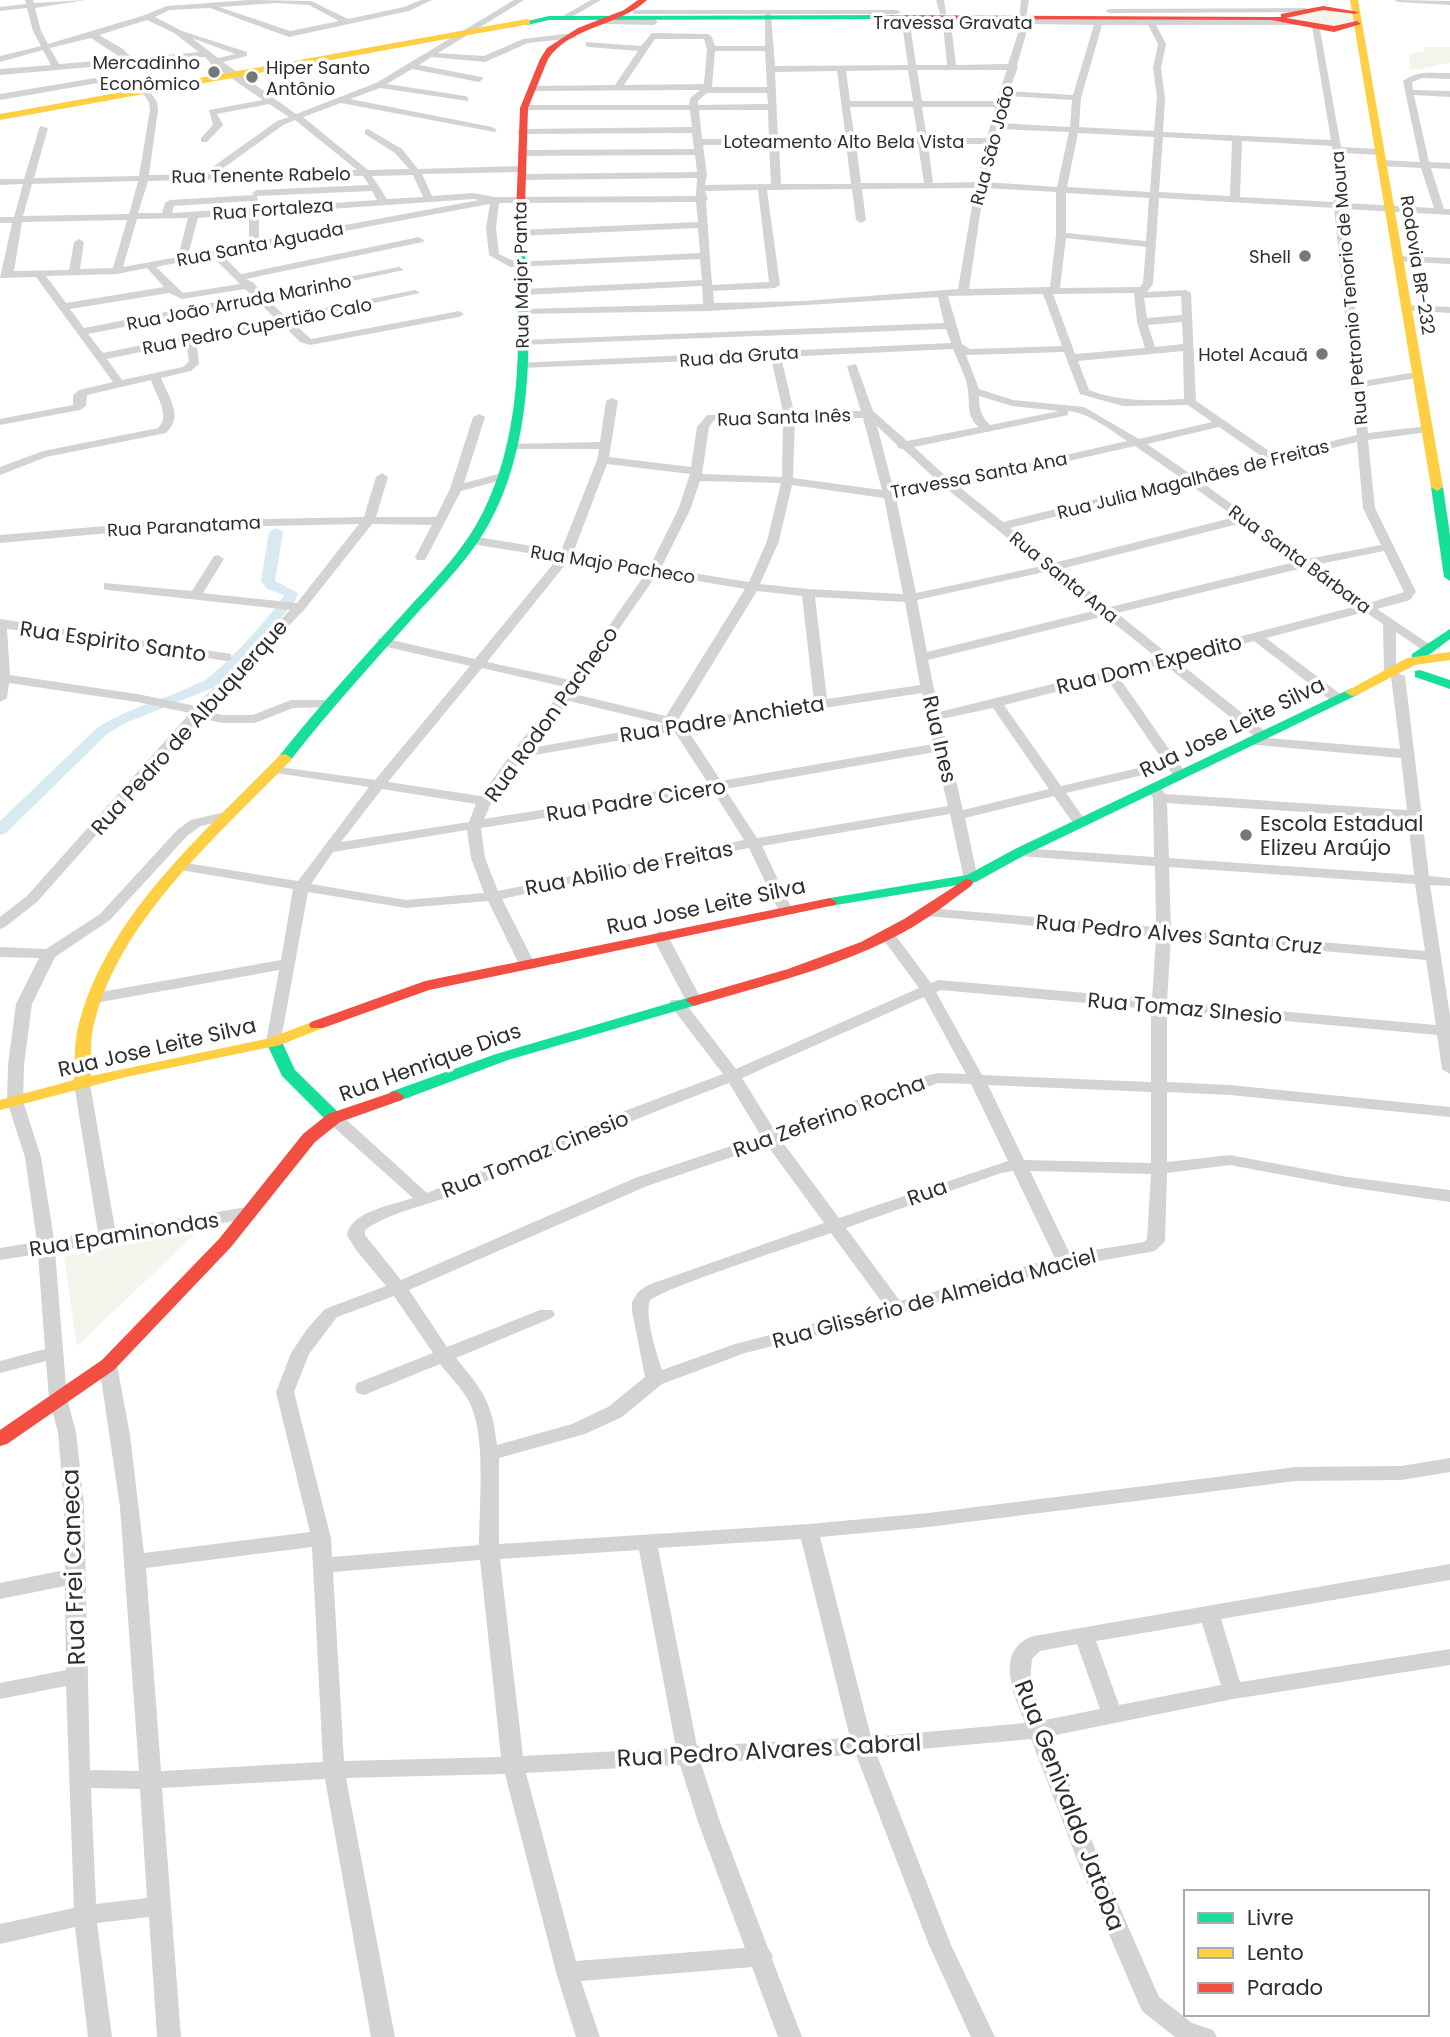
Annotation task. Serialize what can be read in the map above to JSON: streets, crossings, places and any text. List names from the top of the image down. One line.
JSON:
{"streets":{"main road":["Rodovia BR-232","Rua Major Panta","Rua Jose Leite Silva","Rua Henrique Dias"],"street":["Travessa Gravata","Loteamento Alto Bela Vista","Rua São João","Rua Tenente Rabelo","Rua Fortaleza","Rua Santa Aguada","Rua Petronio Tenorio de Moura","Rua João Arruda Marinho","Rua Pedro Cupertião Calo","Rua da Gruta","Rua Santa Inês","Travessa Santa Ana","Rua Julia Magalhães de Freitas","Rua Paranatama","Rua Santa Bárbara","Rua Majo Pacheco","Rua Santa Ana","Rua Espirito Santo","Rua Dom Expedito","Rua Rodon Pacheco","Rua Padre Anchieta","Rua Pedro de Albuquerque","Rua Ines","Rua Padre Cicero","Rua Abilio de Freitas","Rua Pedro Alves Santa Cruz","Rua Tomaz SInesio","Rua Zeferino Rocha","Rua Tomaz Cinesio","Rua","Rua Epaminondas","Rua Glissério de Almeida Maciel","Rua Frei Caneca","Rua Pedro Alvares Cabral","Rua Genivaldo Jatoba"]},"crossings":[["Travessa Gravata","Rua São João"],["Travessa Gravata","Rua Major Panta"],["Travessa Gravata","Rua Petronio Tenorio de Moura"],["Loteamento Alto Bela Vista","Rua São João"],["Loteamento Alto Bela Vista","Rua Tenente Rabelo"],["Loteamento Alto Bela Vista","Rua Major Panta"],["Rua Tenente Rabelo","Rua Major Panta"],["Rua Fortaleza","Rua Santa Aguada"],["Rua Santa Aguada","Rua Major Panta"],["Rodovia BR-232","Rua Julia Magalhães de Freitas"],["Rua Major Panta","Rua da Gruta"],["Rua Major Panta","Rua Majo Pacheco"],["Rua Major Panta","Rua Jose Leite Silva"],["Rua Major Panta","Rua Abilio de Freitas"],["Rua Major Panta","Rua Epaminondas"],["Rua Petronio Tenorio de Moura","Rua Julia Magalhães de Freitas"],["Rua Petronio Tenorio de Moura","Rua Santa Bárbara"],["Rua Petronio Tenorio de Moura","Rua Dom Expedito"],["Rua Santa Inês","Travessa Santa Ana"],["Rua Santa Inês","Rua Majo Pacheco"],["Rua Santa Inês","Rua Santa Ana"],["Rua Santa Inês","Rua Rodon Pacheco"],["Rua Santa Inês","Rua Ines"],["Travessa Santa Ana","Rua Santa Bárbara"],["Travessa Santa Ana","Rua Santa Ana"],["Travessa Santa Ana","Rua Rodon Pacheco"],["Rua Julia Magalhães de Freitas","Rua Santa Bárbara"],["Rua Julia Magalhães de Freitas","Rua Santa Ana"],["Rua Paranatama","Rua Pedro de Albuquerque"],["Rua Santa Bárbara","Rua Majo Pacheco"],["Rua Santa Bárbara","Rua Dom Expedito"],["Rua Santa Bárbara","Rua Jose Leite Silva"],["Rua Majo Pacheco","Rua Santa Ana"],["Rua Majo Pacheco","Rua Rodon Pacheco"],["Rua Majo Pacheco","Rua Ines"],["Rua Santa Ana","Rua Dom Expedito"],["Rua Santa Ana","Rua Jose Leite Silva"],["Rua Dom Expedito","Rua Ines"],["Rua Rodon Pacheco","Rua Padre Anchieta"],["Rua Rodon Pacheco","Rua Jose Leite Silva"],["Rua Rodon Pacheco","Rua Padre Cicero"],["Rua Rodon Pacheco","Rua Abilio de Freitas"],["Rua Padre Anchieta","Rua Ines"],["Rua Jose Leite Silva","Rua Ines"],["Rua Jose Leite Silva","Rua Abilio de Freitas"],["Rua Jose Leite Silva","Rua Henrique Dias"],["Rua Jose Leite Silva","Rua Glissério de Almeida Maciel"],["Rua Jose Leite Silva","Rua Frei Caneca"],["Rua Ines","Rua Padre Cicero"],["Rua Ines","Rua Abilio de Freitas"],["Rua Ines","Rua Henrique Dias"],["Rua Pedro Alves Santa Cruz","Rua Henrique Dias"],["Rua Pedro Alves Santa Cruz","Rua Glissério de Almeida Maciel"],["Rua Tomaz SInesio","Rua Tomaz Cinesio"],["Rua Tomaz SInesio","Rua Glissério de Almeida Maciel"],["Rua Henrique Dias","Rua Epaminondas"],["Rua Henrique Dias","Rua Frei Caneca"],["Rua Zeferino Rocha","Rua Tomaz Cinesio"],["Rua Zeferino Rocha","Rua Glissério de Almeida Maciel"],["Rua","Rua Glissério de Almeida Maciel"],["Rua Epaminondas","Rua Frei Caneca"],["Rua Frei Caneca","Rua Pedro Alvares Cabral"],["Rua Pedro Alvares Cabral","Rua Genivaldo Jatoba"]],"places":["Mercadinho Econômico","Hiper Santo Antônio","Shell","Hotel Acauã","Escola Estadual Elizeu Araújo"],"legend":["Livre","Lento","Parado"]}
